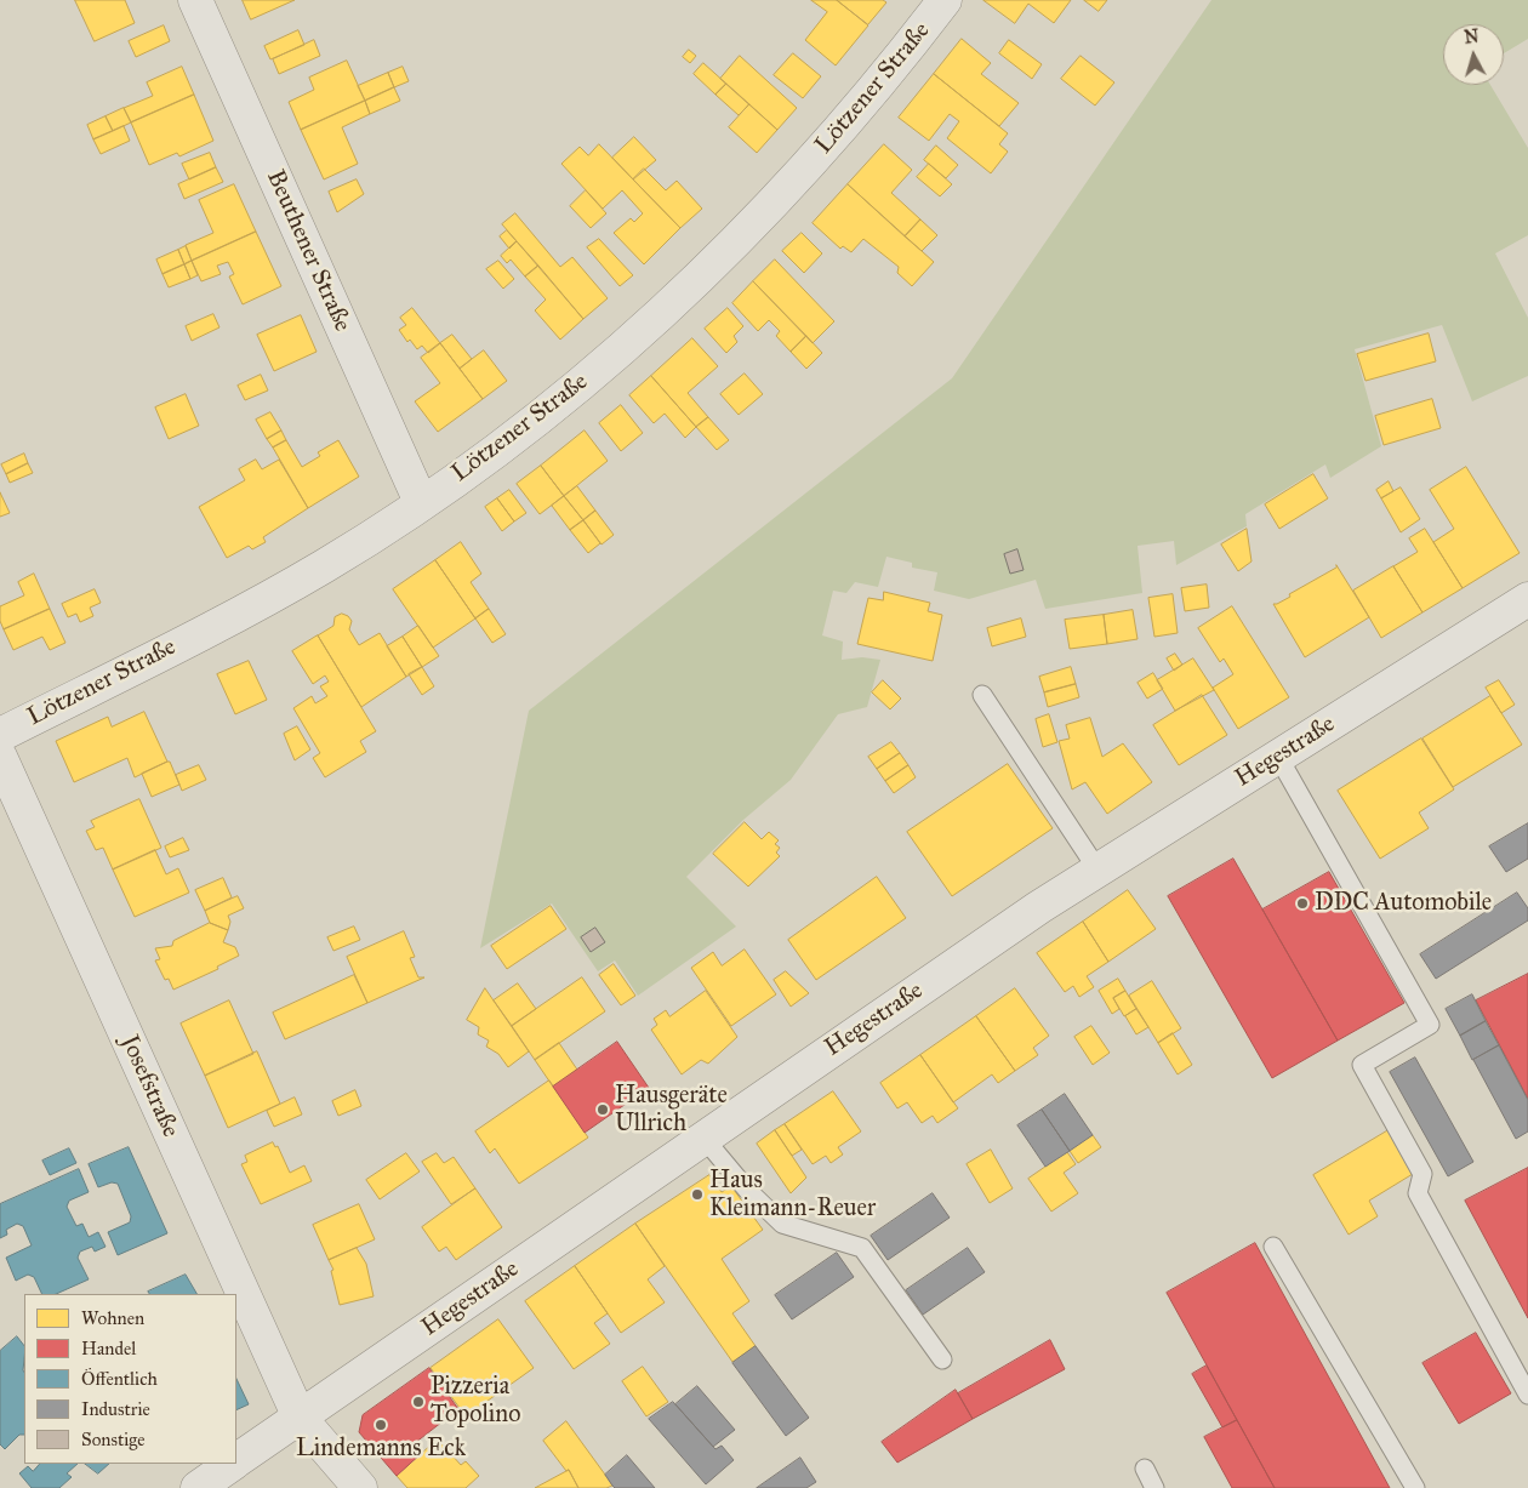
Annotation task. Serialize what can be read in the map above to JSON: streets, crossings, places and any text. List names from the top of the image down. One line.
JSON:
{"streets":{"street":["Lötzener Straße","Beuthener Straße","Hegestraße","Josefstraße"]},"crossings":[["Lötzener Straße","Beuthener Straße"],["Hegestraße","Josefstraße"]],"places":["DDC Automobile","Hausgeräte Ullrich","Haus Kleimann-Reuer","Pizzeria Topolino","Lindemanns Eck"],"legend":["Wohnen","Handel","Öffentlich","Industrie","Sonstige"],"north":"top"}
